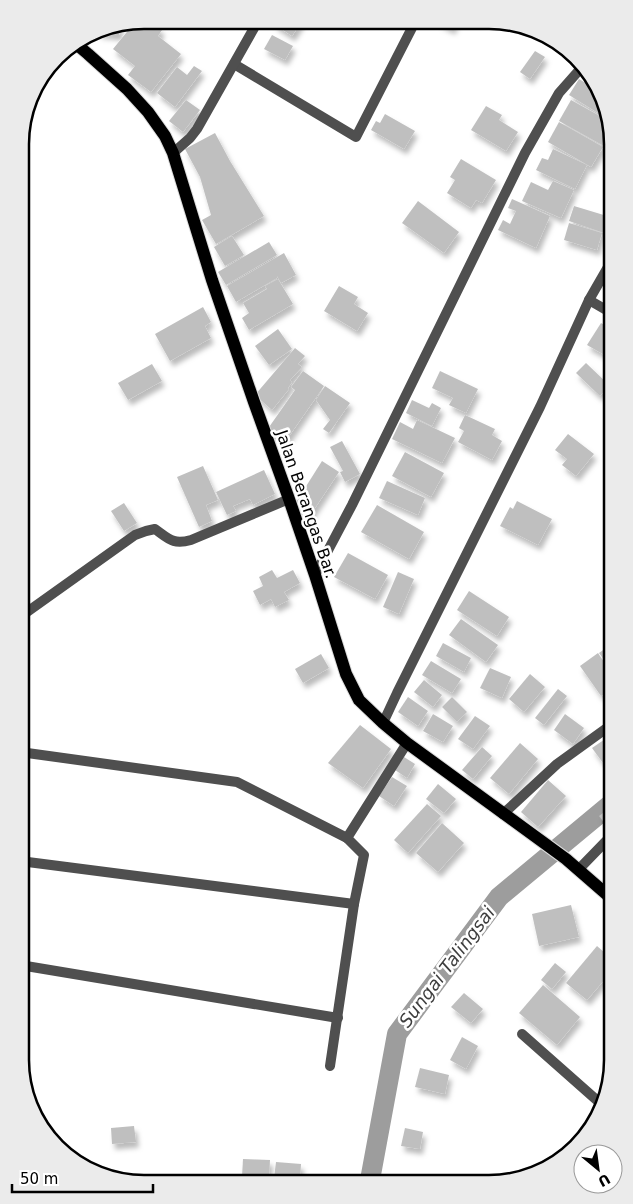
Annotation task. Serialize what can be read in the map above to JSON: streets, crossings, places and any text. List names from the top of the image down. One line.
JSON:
{"streets":{"main road":["Jalan Berangas Bar."]},"water":["Sungai Talingsai"],"scale_bar":"50 m","north":"bottom right"}
